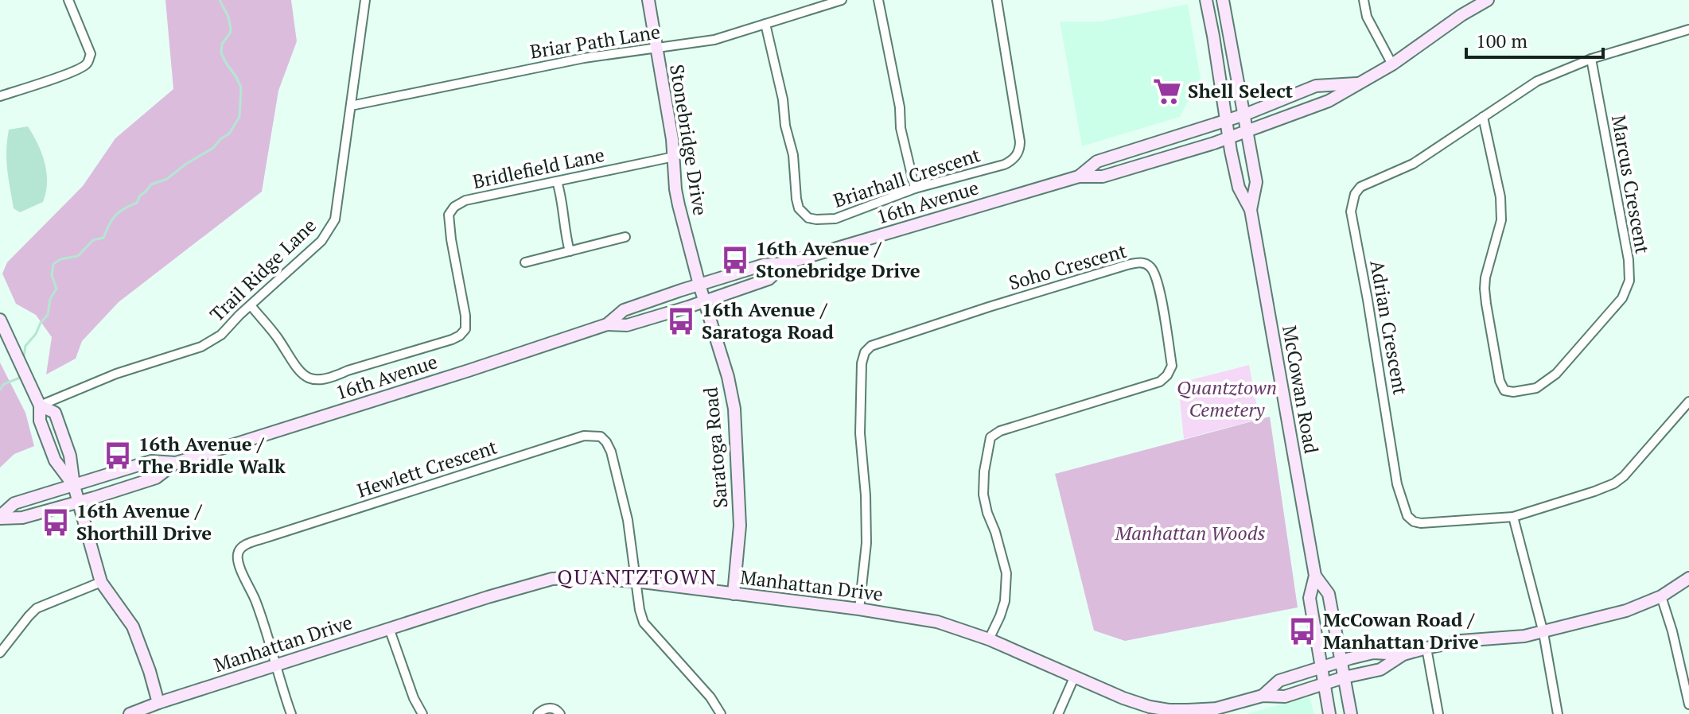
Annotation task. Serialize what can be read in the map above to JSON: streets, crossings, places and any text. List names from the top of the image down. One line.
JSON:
{"streets":{"main road":["Stonebridge Drive","16th Avenue","McCowan Road","Saratoga Road","Manhattan Drive"],"street":["Briar Path Lane","Bridlefield Lane","Briarhall Crescent","Marcus Crescent","Soho Crescent","Trail Ridge Lane","Adrian Crescent","Hewlett Crescent"]},"crossings":[["Briar Path Lane","Stonebridge Drive"],["Briar Path Lane","Briarhall Crescent"],["Briar Path Lane","Trail Ridge Lane"],["Stonebridge Drive","Bridlefield Lane"],["Stonebridge Drive","16th Avenue"],["Stonebridge Drive","Saratoga Road"],["Bridlefield Lane","Trail Ridge Lane"],["Marcus Crescent","Adrian Crescent"],["16th Avenue","McCowan Road"],["16th Avenue","Saratoga Road"],["Soho Crescent","Manhattan Drive"],["McCowan Road","Manhattan Drive"],["Saratoga Road","Manhattan Drive"],["Hewlett Crescent","Manhattan Drive"]],"districts":["QUANTZTOWN"],"parks":["Quantztown Cemetery","Manhattan Woods"],"places":{"supermarket":["Shell Select"],"bus stop":["16th Avenue / Stonebridge Drive","16th Avenue / Saratoga Road","16th Avenue / The Bridle Walk","16th Avenue / Shorthill Drive","McCowan Road / Manhattan Drive"]},"scale_bar":"100 m"}
